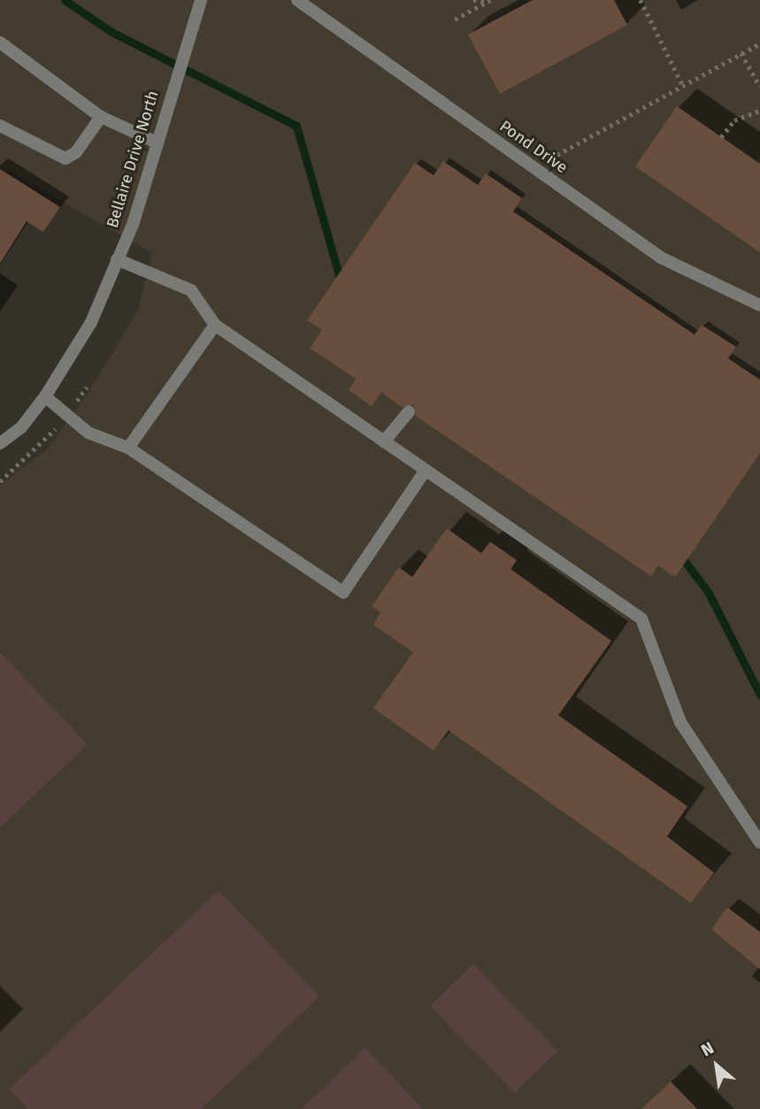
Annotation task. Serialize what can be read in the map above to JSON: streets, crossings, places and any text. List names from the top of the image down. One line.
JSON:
{"streets":{"street":["Pond Drive","Bellaire Drive North"]},"north":"top left"}
